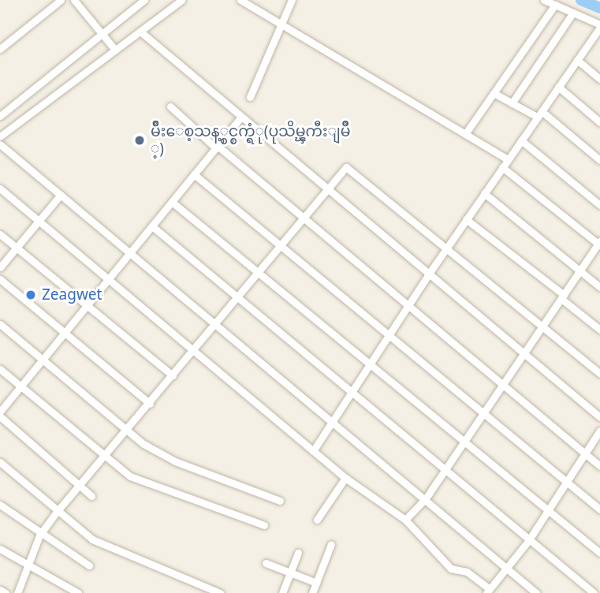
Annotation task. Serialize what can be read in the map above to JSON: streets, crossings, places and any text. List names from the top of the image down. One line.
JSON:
{"places":["မ်ိဳးေစ့သန့္စင္စက္ရံု(ပုသိမ္ၾကီးျမိဳ ့)","Zeagwet"]}
